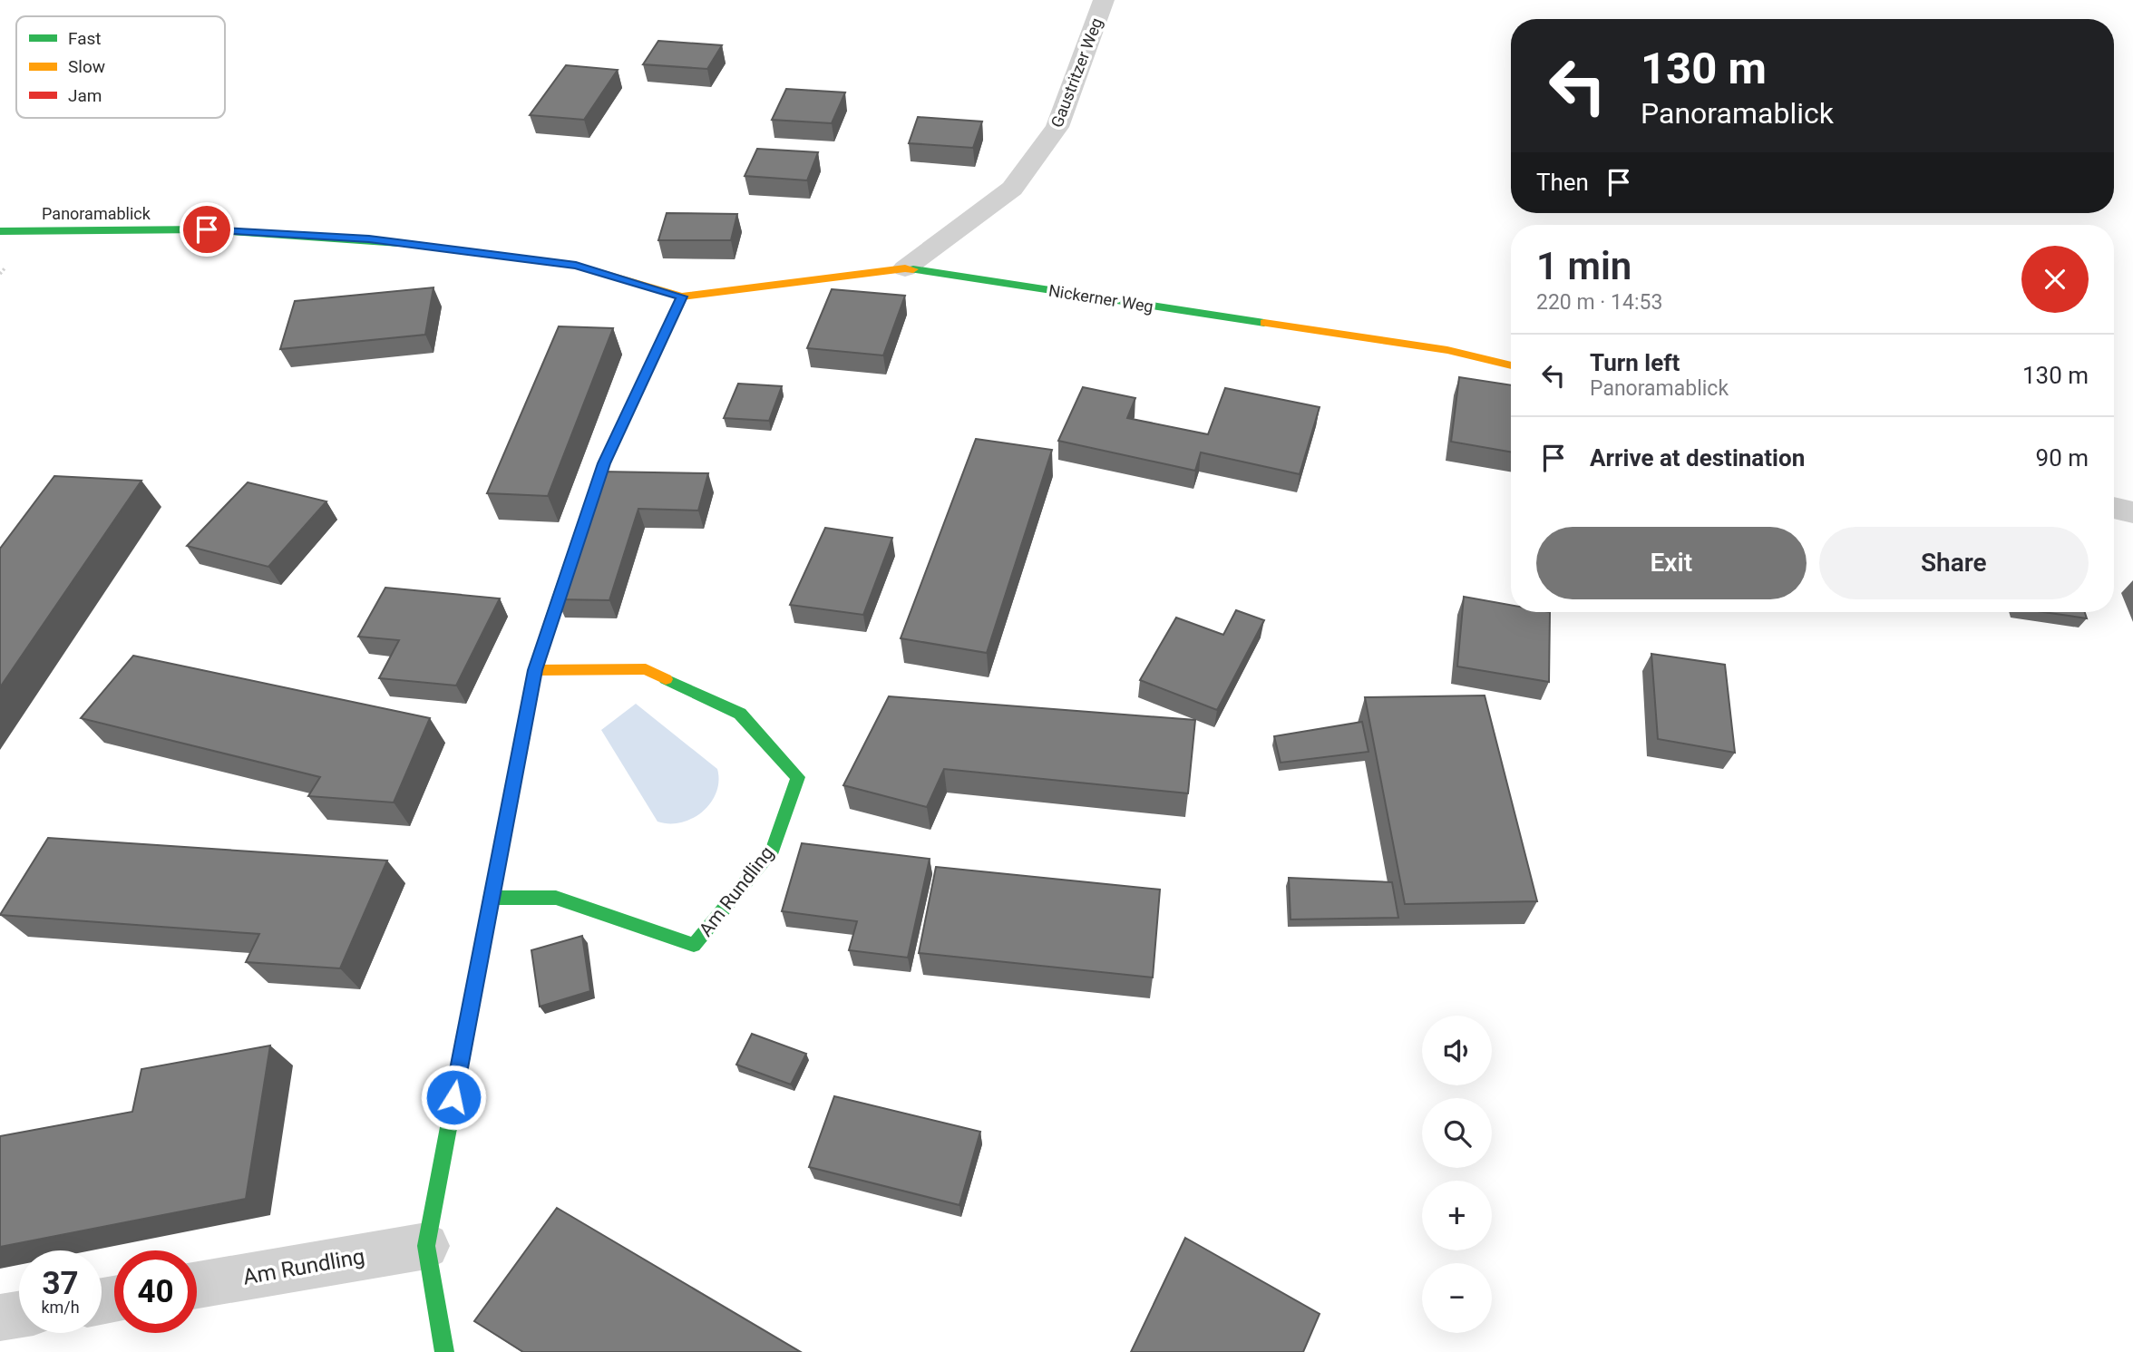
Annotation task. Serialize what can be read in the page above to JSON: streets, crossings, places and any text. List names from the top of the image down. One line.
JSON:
{"streets":{"street":["Gaustritzer Weg","Panoramablick","Nickerner Weg","Am Rundling"]},"crossings":[["Gaustritzer Weg","Nickerner Weg"],["Panoramablick","Nickerner Weg"]],"legend":["Fast","Slow","Jam"],"page":{"turn":["130 m","Panoramablick"],"then":"Then","heading":["1 min","220 m · 14:53"],"list":[{"name":"Turn left","note":"Panoramablick","value":"130 m"},{"name":"Arrive at destination","value":"90 m"}],"buttons":["Exit","Share"],"map_buttons":["+","−"],"speed":"37 km/h","limit":"40"}}
